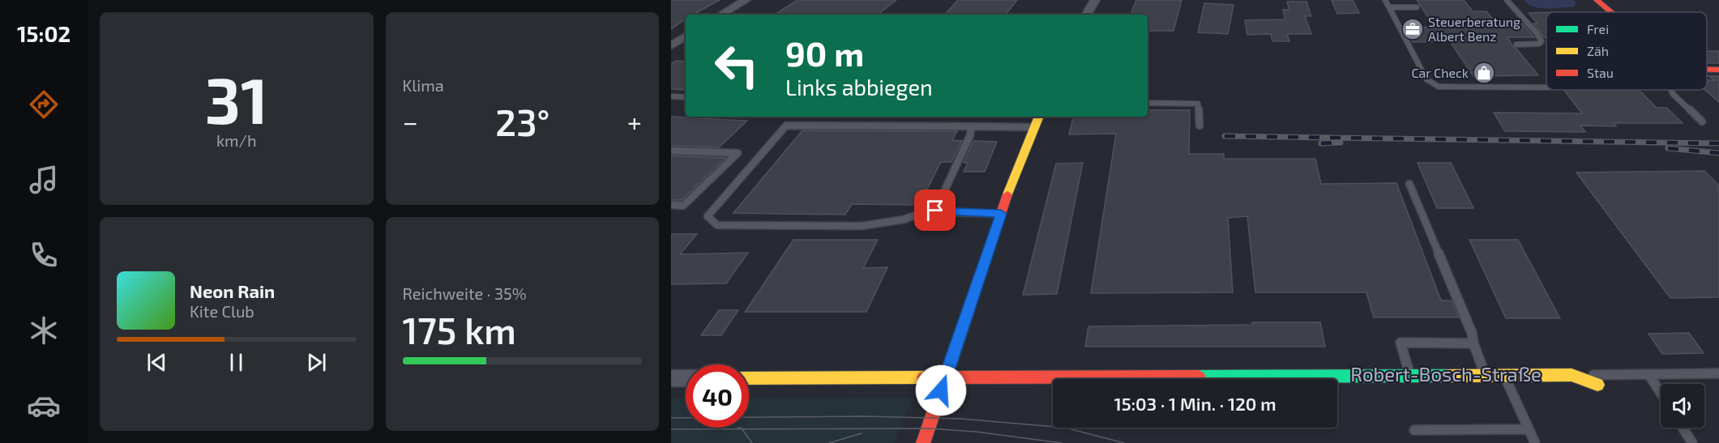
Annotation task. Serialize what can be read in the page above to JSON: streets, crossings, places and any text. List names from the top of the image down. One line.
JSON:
{"streets":{"street":["Robert-Bosch-Straße"]},"places":{"office":["Steuerberatung Albert Benz"],"shop":["Car Check"]},"legend":["Frei","Zäh","Stau"],"page":{"tabs":"15:02","tile":[["31","km/h"],"Klima",["Reichweite · 35%","175 km"]],"turn":["90 m","Links abbiegen"],"heat":["−","23°","+"],"song":["Neon Rain","Kite Club"],"limit":"40","trip":"15:03 · 1 Min. · 120 m"}}
